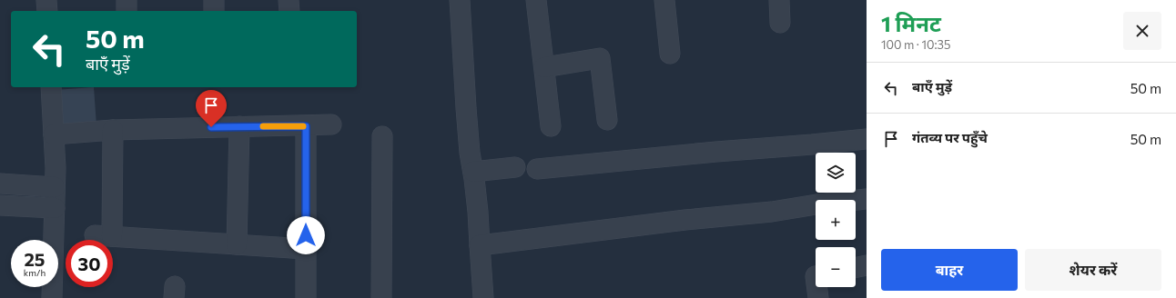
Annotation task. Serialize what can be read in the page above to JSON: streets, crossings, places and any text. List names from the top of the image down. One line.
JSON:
{"page":{"heading":["1 मिनट","100 m · 10:35"],"turn":["50 m","बाएँ मुड़ें"],"list":[{"name":"बाएँ मुड़ें","value":"50 m"},{"name":"गंतव्य पर पहुँचे","value":"50 m"}],"map_buttons":["+","−"],"speed":"25 km/h","limit":"30","buttons":["बाहर","शेयर करें"]}}
